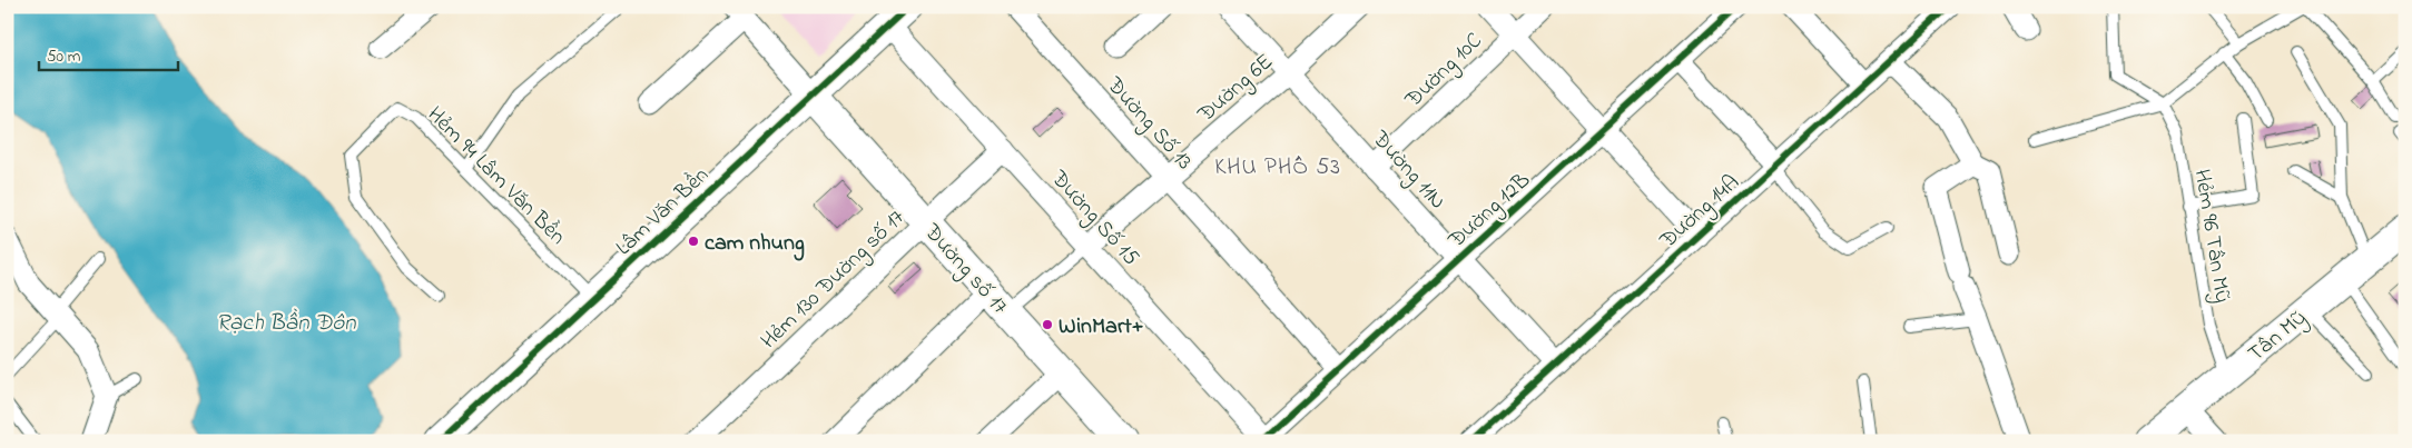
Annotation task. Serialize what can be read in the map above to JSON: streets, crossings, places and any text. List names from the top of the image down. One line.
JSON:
{"streets":{"street":["Đường 10C","Đường 6E","Đường Số 13","Đường 11N","Đường 12B","Lâm Văn Bền","Đường 14A","Đường Số 15","Đường số 17","Hẻm 130 Đường số 17","Tân Mỹ"],"lane":["Hẻm 94 Lâm Văn Bền","Hẻm 96 Tân Mỹ"]},"crossings":[["Đường 10C","Đường 11N"],["Đường 6E","Đường Số 13"],["Đường 6E","Đường 11N"],["Đường 6E","Đường Số 15"],["Đường Số 13","Đường 12B"],["Đường 11N","Đường 12B"],["Đường 11N","Đường 14A"],["Hẻm 94 Lâm Văn Bền","Lâm Văn Bền"],["Đường 12B","Đường Số 15"],["Lâm Văn Bền","Đường Số 15"],["Lâm Văn Bền","Đường số 17"],["Đường Số 15","Hẻm 130 Đường số 17"],["Hẻm 96 Tân Mỹ","Tân Mỹ"],["Đường số 17","Hẻm 130 Đường số 17"]],"districts":["KHU PHỐ 53"],"water":["Rạch Bần Đôn"],"places":["cam nhung","WinMart+"],"scale_bar":"50 m"}
